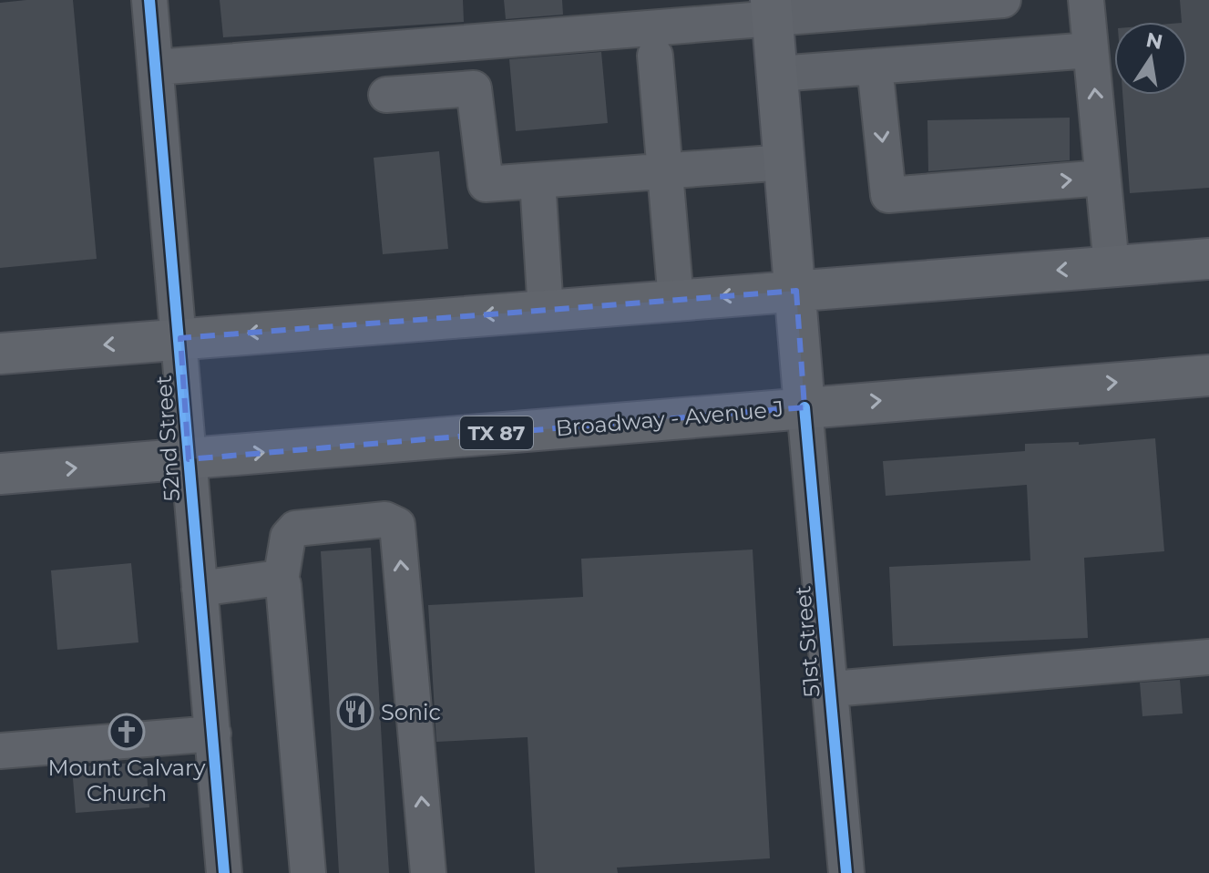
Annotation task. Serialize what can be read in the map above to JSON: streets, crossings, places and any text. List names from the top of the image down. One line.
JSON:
{"streets":{"main road":["Broadway - Avenue J","TX 87","51st Street"],"street":["52nd Street"]},"crossings":[["Broadway - Avenue J","52nd Street"],["Broadway - Avenue J","51st Street"]],"places":{"restaurant":["Sonic"],"church":["Mount Calvary Church"]},"north":"top"}
